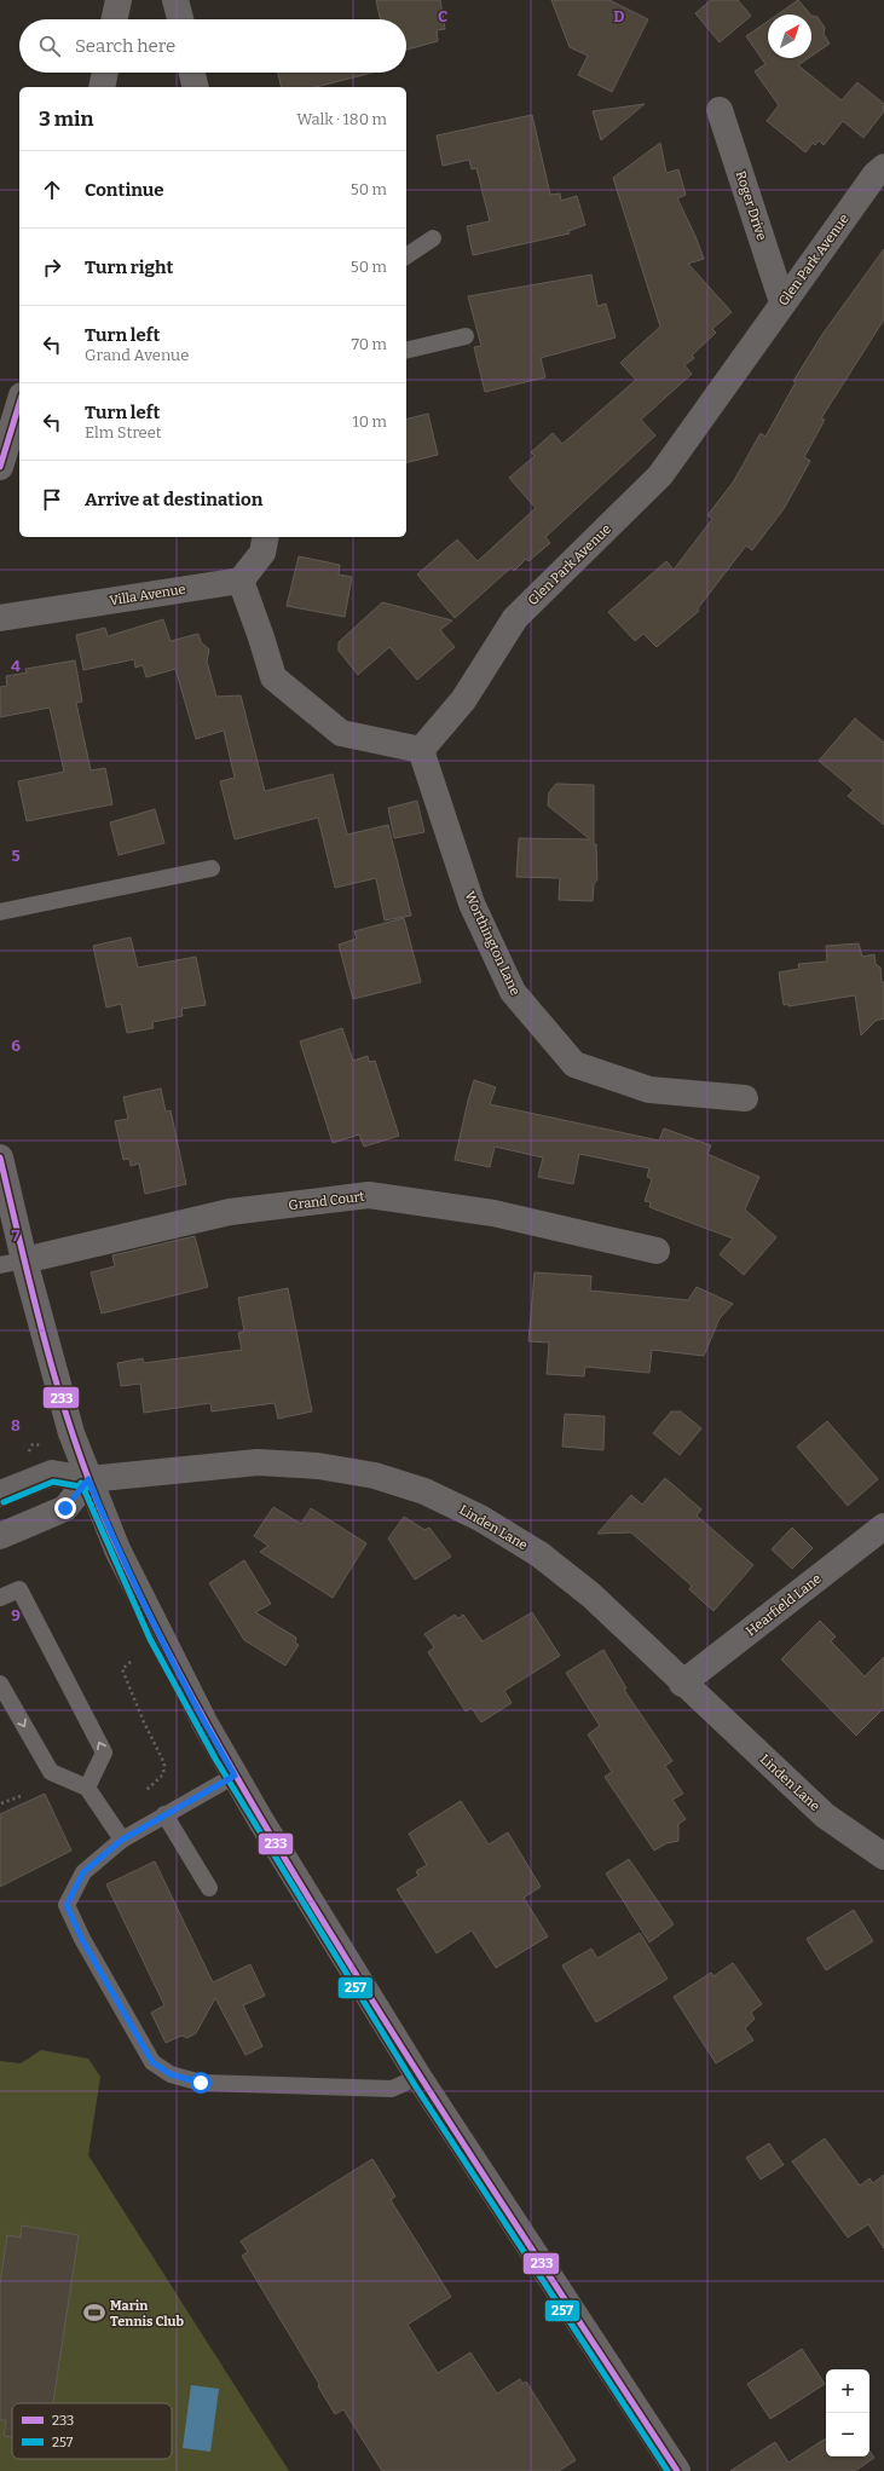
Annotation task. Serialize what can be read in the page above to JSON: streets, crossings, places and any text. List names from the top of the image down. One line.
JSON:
{"streets":{"street":["Roger Drive","Glen Park Avenue","Villa Avenue","Worthington Lane","Grand Court","Linden Lane","Hearfield Lane"]},"crossings":[["Roger Drive","Glen Park Avenue"],["Glen Park Avenue","Worthington Lane"],["Linden Lane","Hearfield Lane"]],"places":{"sports":["Marin Tennis Club"]},"lines":["transit line 233","transit line 257"],"legend":["233","257"],"north":"top right","page":{"search":"Search here","heading":["3 min","Walk · 180 m"],"list":[["Continue","50 m"],["Turn right","50 m"],["Turn left","Grand Avenue","70 m"],["Turn left","Elm Street","10 m"],"Arrive at destination"],"map_buttons":["+","−"]},"grid":{"columns":["C","D"],"rows":["4","5","6","7","8","9"]}}
